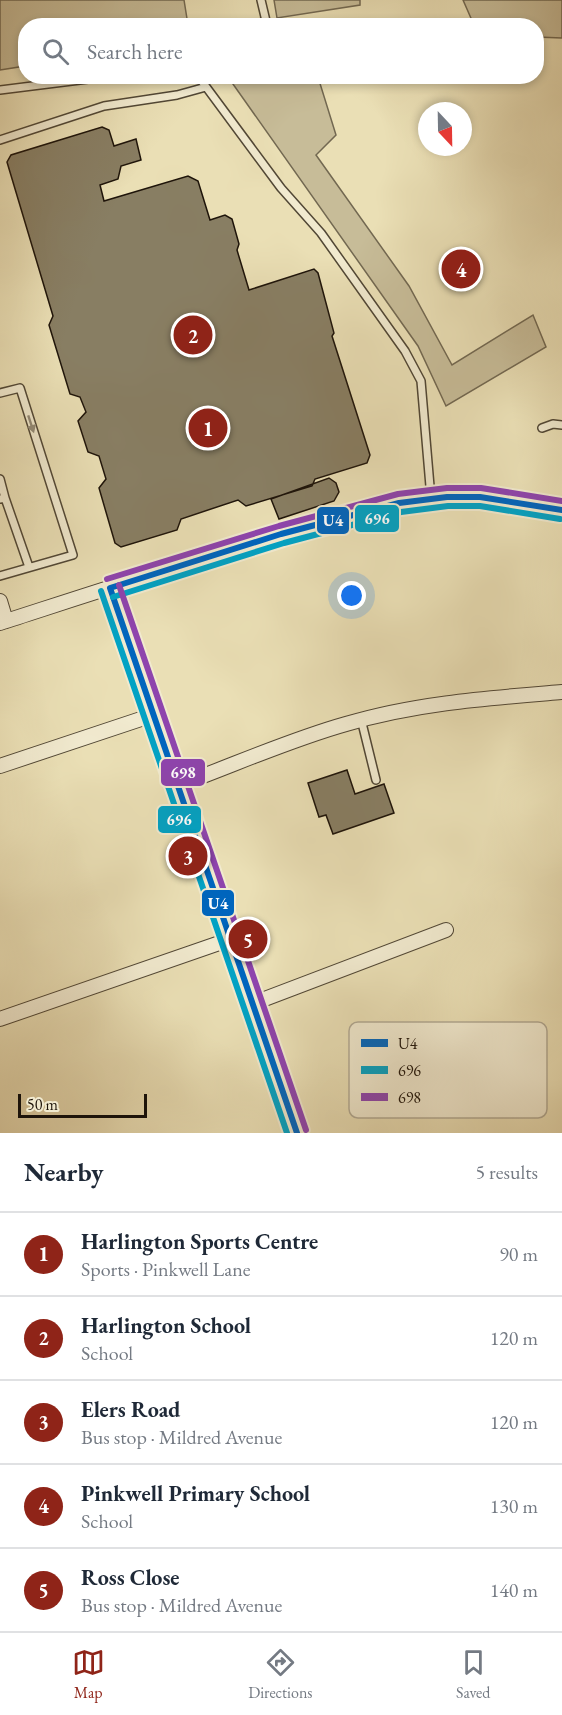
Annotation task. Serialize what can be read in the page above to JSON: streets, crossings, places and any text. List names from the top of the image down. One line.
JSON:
{"lines":["transit line 698","transit line U4","transit line 696"],"legend":["U4","696","698"],"scale_bar":"50 m","north":"bottom","page":{"search":"Search here","pins":["4","2","1","3","5"],"scale":"50 m","heading":["Nearby","5 results"],"list":[{"mark":"1","name":"Harlington Sports Centre","note":"Sports · Pinkwell Lane","value":"90 m"},{"mark":"2","name":"Harlington School","note":"School","value":"120 m"},{"mark":"3","name":"Elers Road","note":"Bus stop · Mildred Avenue","value":"120 m"},{"mark":"4","name":"Pinkwell Primary School","note":"School","value":"130 m"},{"mark":"5","name":"Ross Close","note":"Bus stop · Mildred Avenue","value":"140 m"}],"nav":["Map","Directions","Saved"]}}
